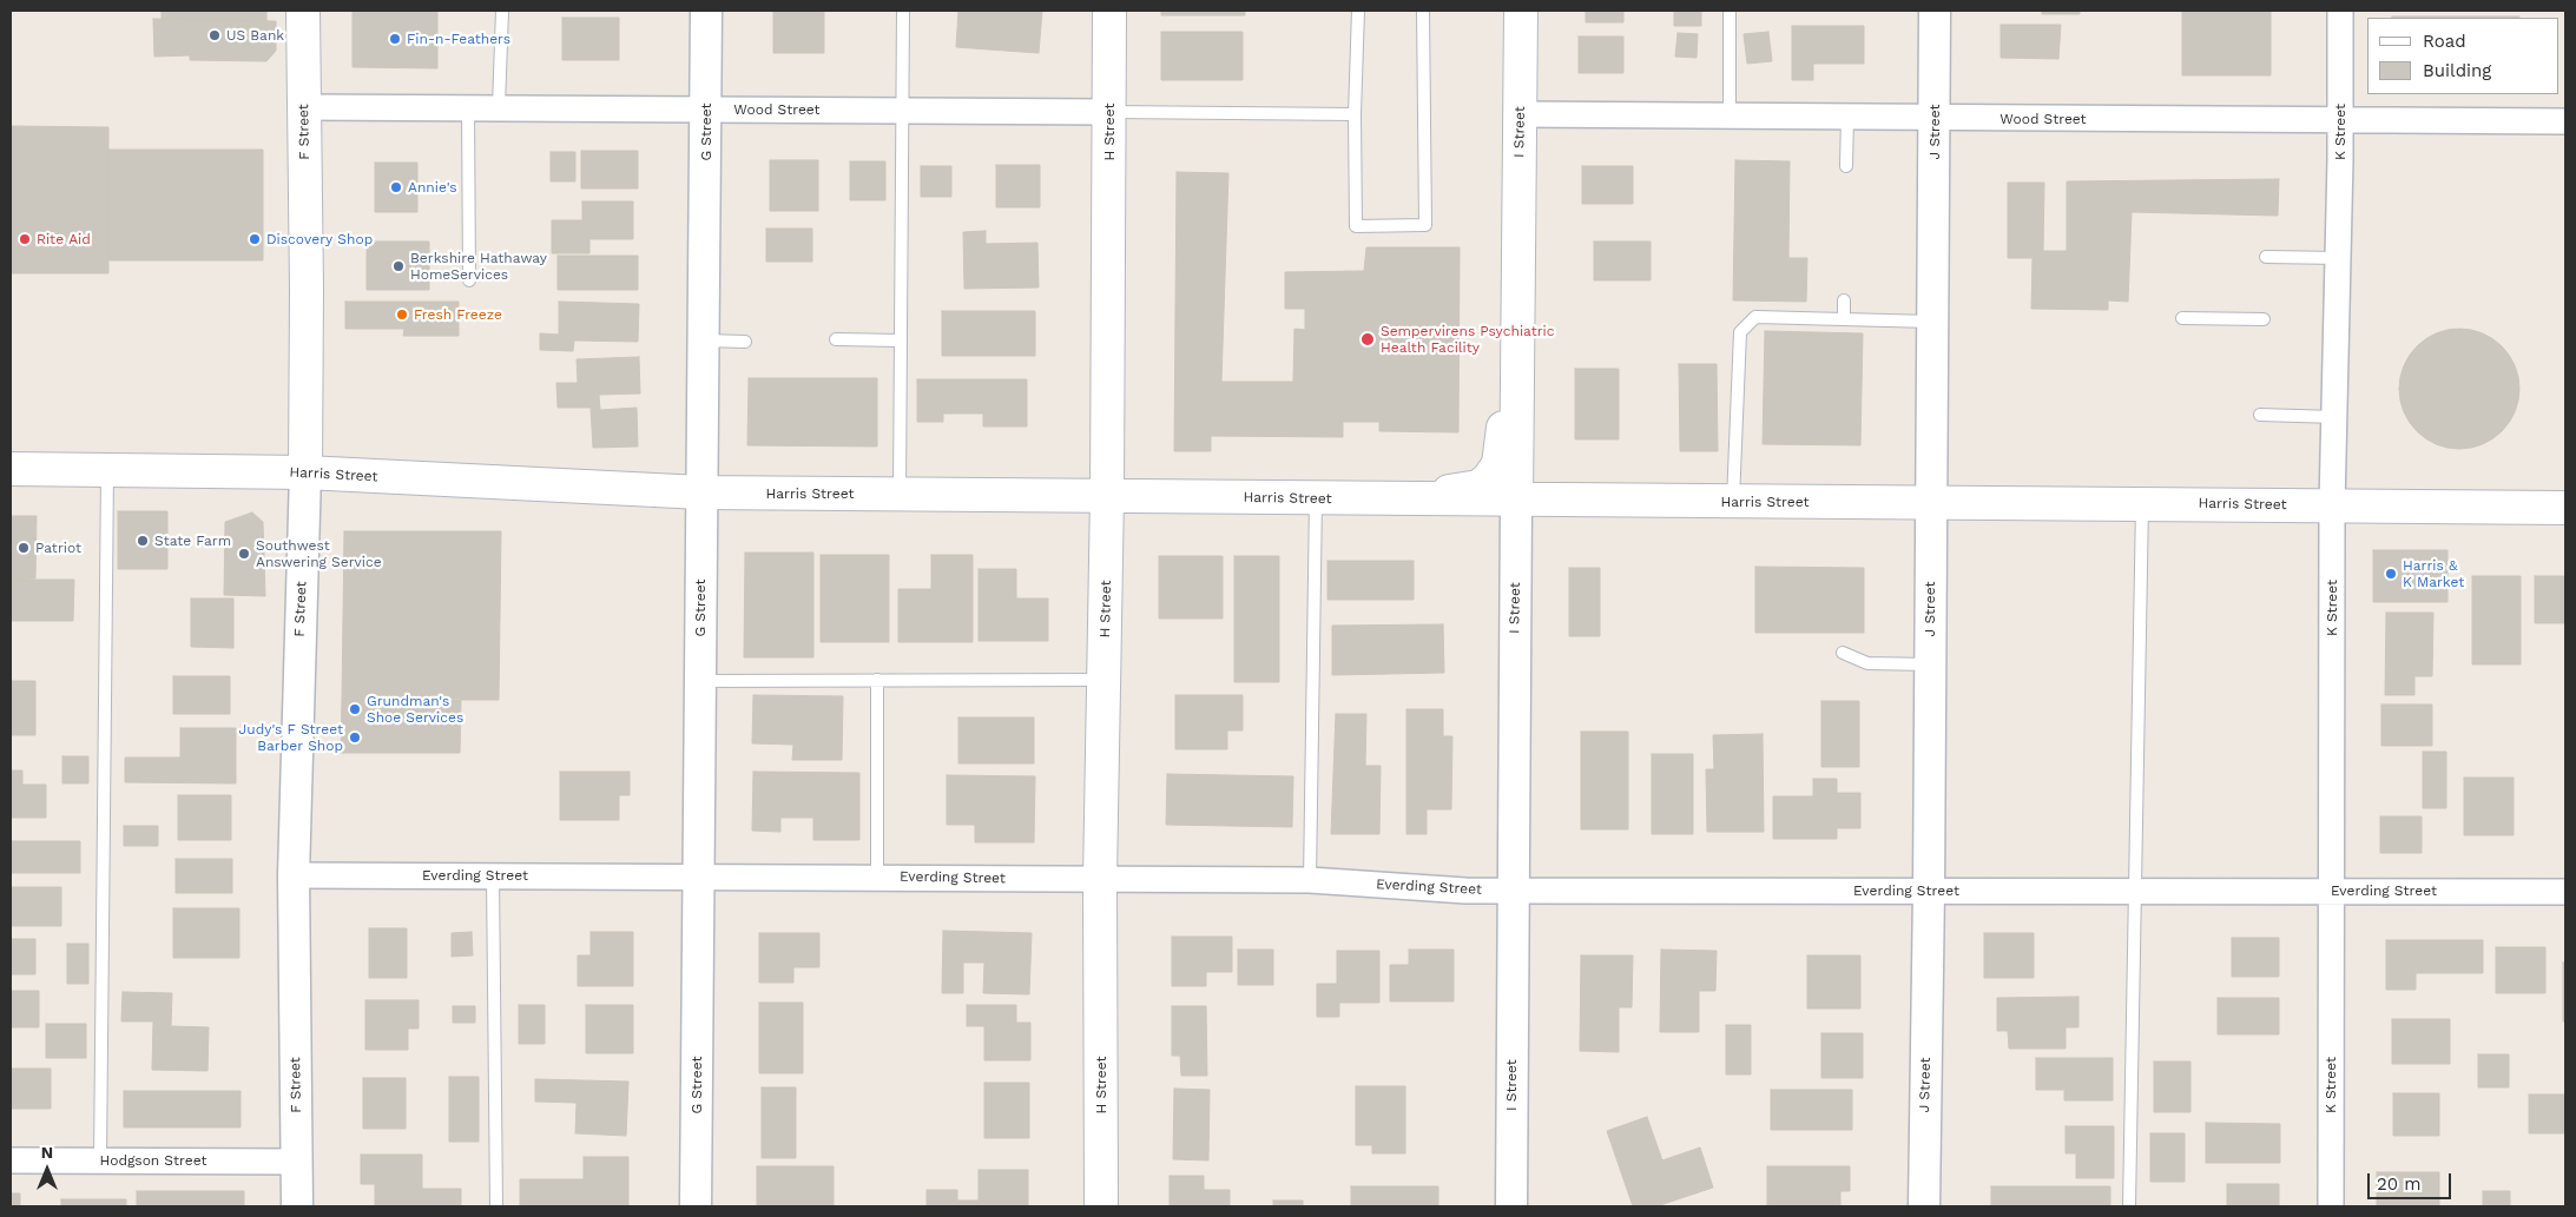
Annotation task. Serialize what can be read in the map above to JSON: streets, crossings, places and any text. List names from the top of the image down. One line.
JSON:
{"streets":{"main road":["F Street","H Street","I Street","Harris Street"],"street":["Wood Street","G Street","J Street","K Street","Everding Street","Hodgson Street"]},"crossings":[["Wood Street","F Street"],["Wood Street","G Street"],["Wood Street","H Street"],["Wood Street","I Street"],["Wood Street","J Street"],["Wood Street","K Street"],["F Street","Harris Street"],["F Street","Everding Street"],["F Street","Hodgson Street"],["G Street","Harris Street"],["G Street","Everding Street"],["H Street","Harris Street"],["H Street","Everding Street"],["I Street","Harris Street"],["I Street","Everding Street"],["J Street","Harris Street"],["J Street","Everding Street"],["K Street","Harris Street"],["K Street","Everding Street"]],"places":["US Bank","Fin-n-Feathers","Annie's","Rite Aid","Discovery Shop","Berkshire Hathaway HomeServices","Fresh Freeze","Sempervirens Psychiatric Health Facility","State Farm","Patriot","Southwest Answering Service","Harris & K Market","Grundman's Shoe Services","Judy's F Street Barber Shop"],"legend":["Road","Building"],"scale_bar":"20 m","north":"top"}
